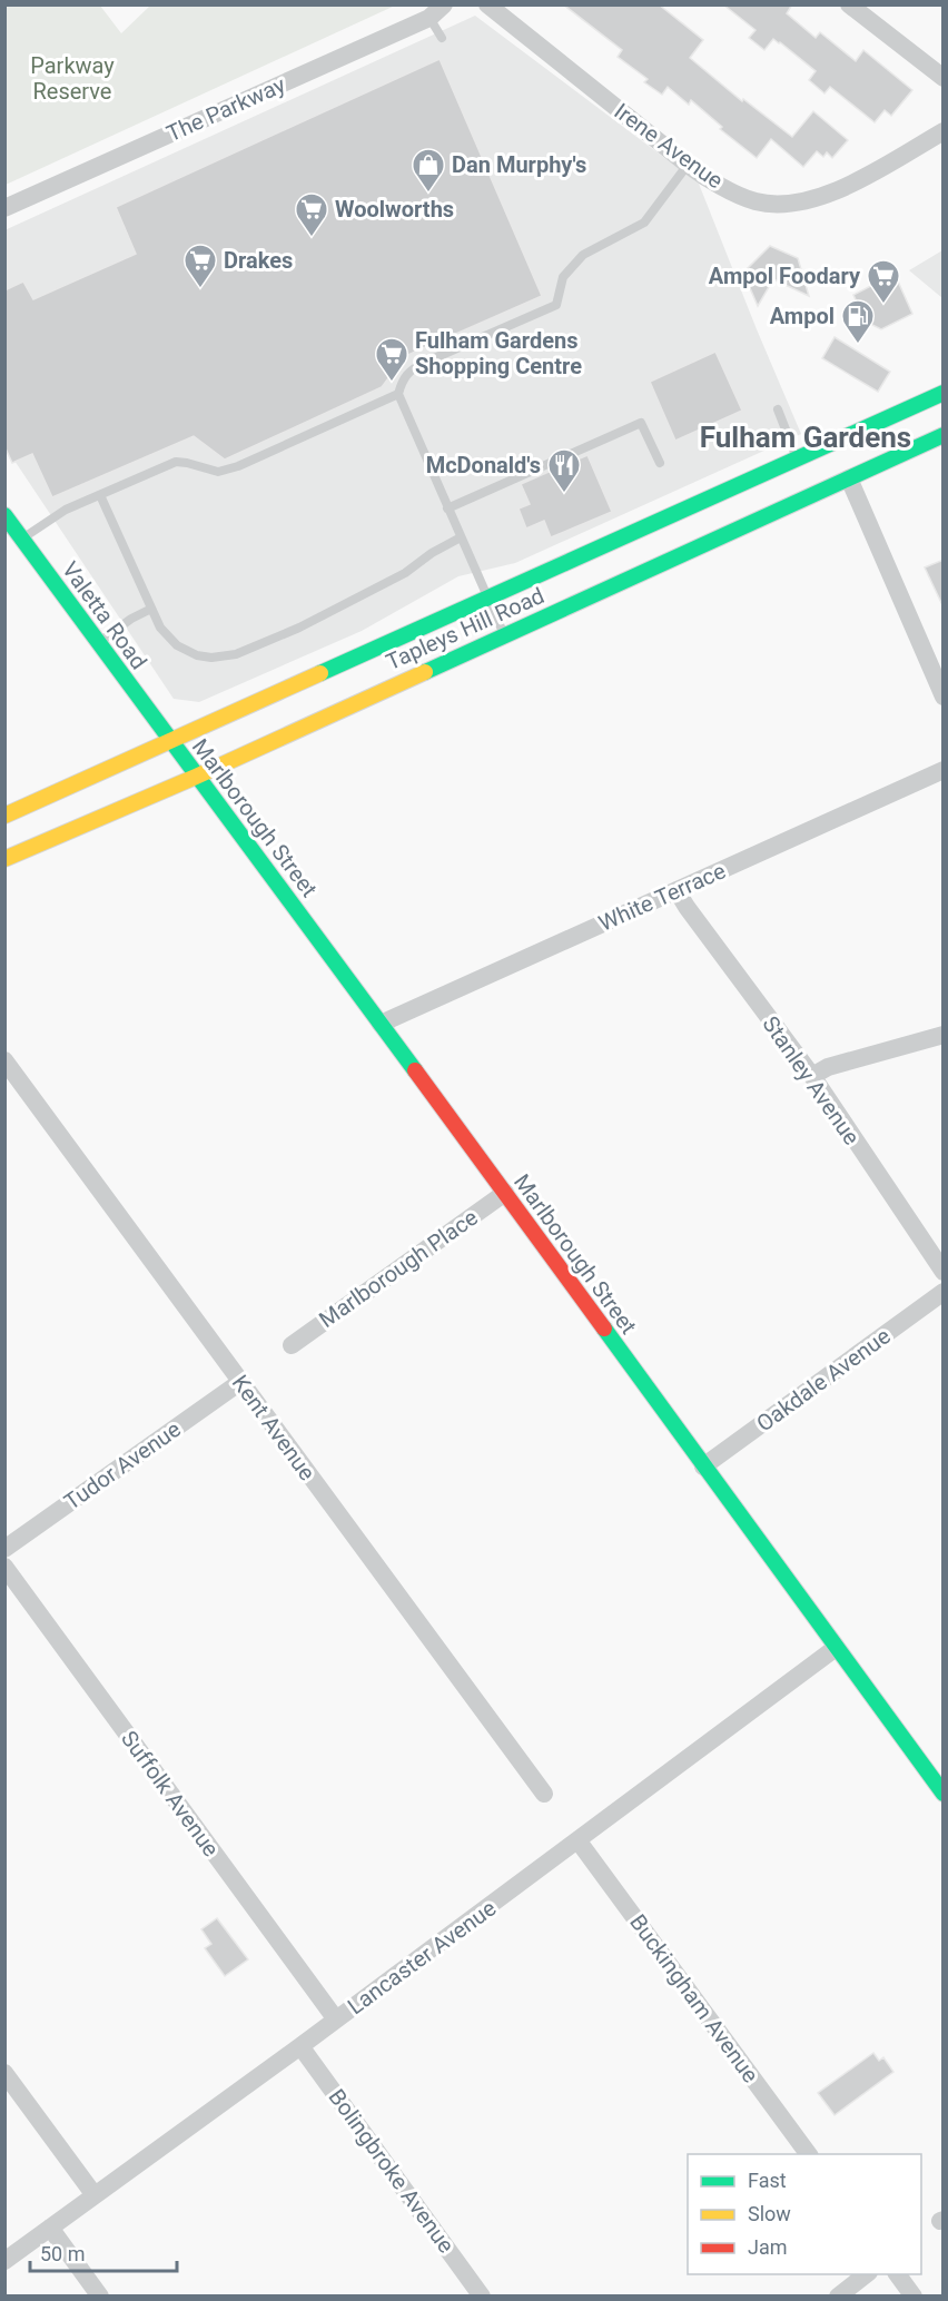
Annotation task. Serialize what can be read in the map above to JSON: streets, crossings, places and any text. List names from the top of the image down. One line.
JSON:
{"streets":{"main road":["Valetta Road","Tapleys Hill Road","Marlborough Street"],"street":["The Parkway","Irene Avenue","White Terrace","Stanley Avenue","Marlborough Place","Oakdale Avenue","Kent Avenue","Tudor Avenue","Suffolk Avenue","Lancaster Avenue","Buckingham Avenue","Bolingbroke Avenue"]},"crossings":[["Valetta Road","Tapleys Hill Road"],["Valetta Road","Marlborough Street"],["Tapleys Hill Road","Marlborough Street"],["Marlborough Street","White Terrace"],["Marlborough Street","Marlborough Place"],["Marlborough Street","Oakdale Avenue"],["Marlborough Street","Lancaster Avenue"],["White Terrace","Stanley Avenue"],["Kent Avenue","Tudor Avenue"],["Suffolk Avenue","Lancaster Avenue"],["Lancaster Avenue","Buckingham Avenue"],["Lancaster Avenue","Bolingbroke Avenue"]],"districts":["Fulham Gardens"],"parks":["Parkway Reserve"],"places":{"shop":["Dan Murphy's"],"supermarket":["Woolworths","Drakes","Ampol Foodary","Fulham Gardens Shopping Centre"],"fuel station":["Ampol"],"restaurant":["McDonald's"]},"legend":["Fast","Slow","Jam"],"scale_bar":"50 m"}
